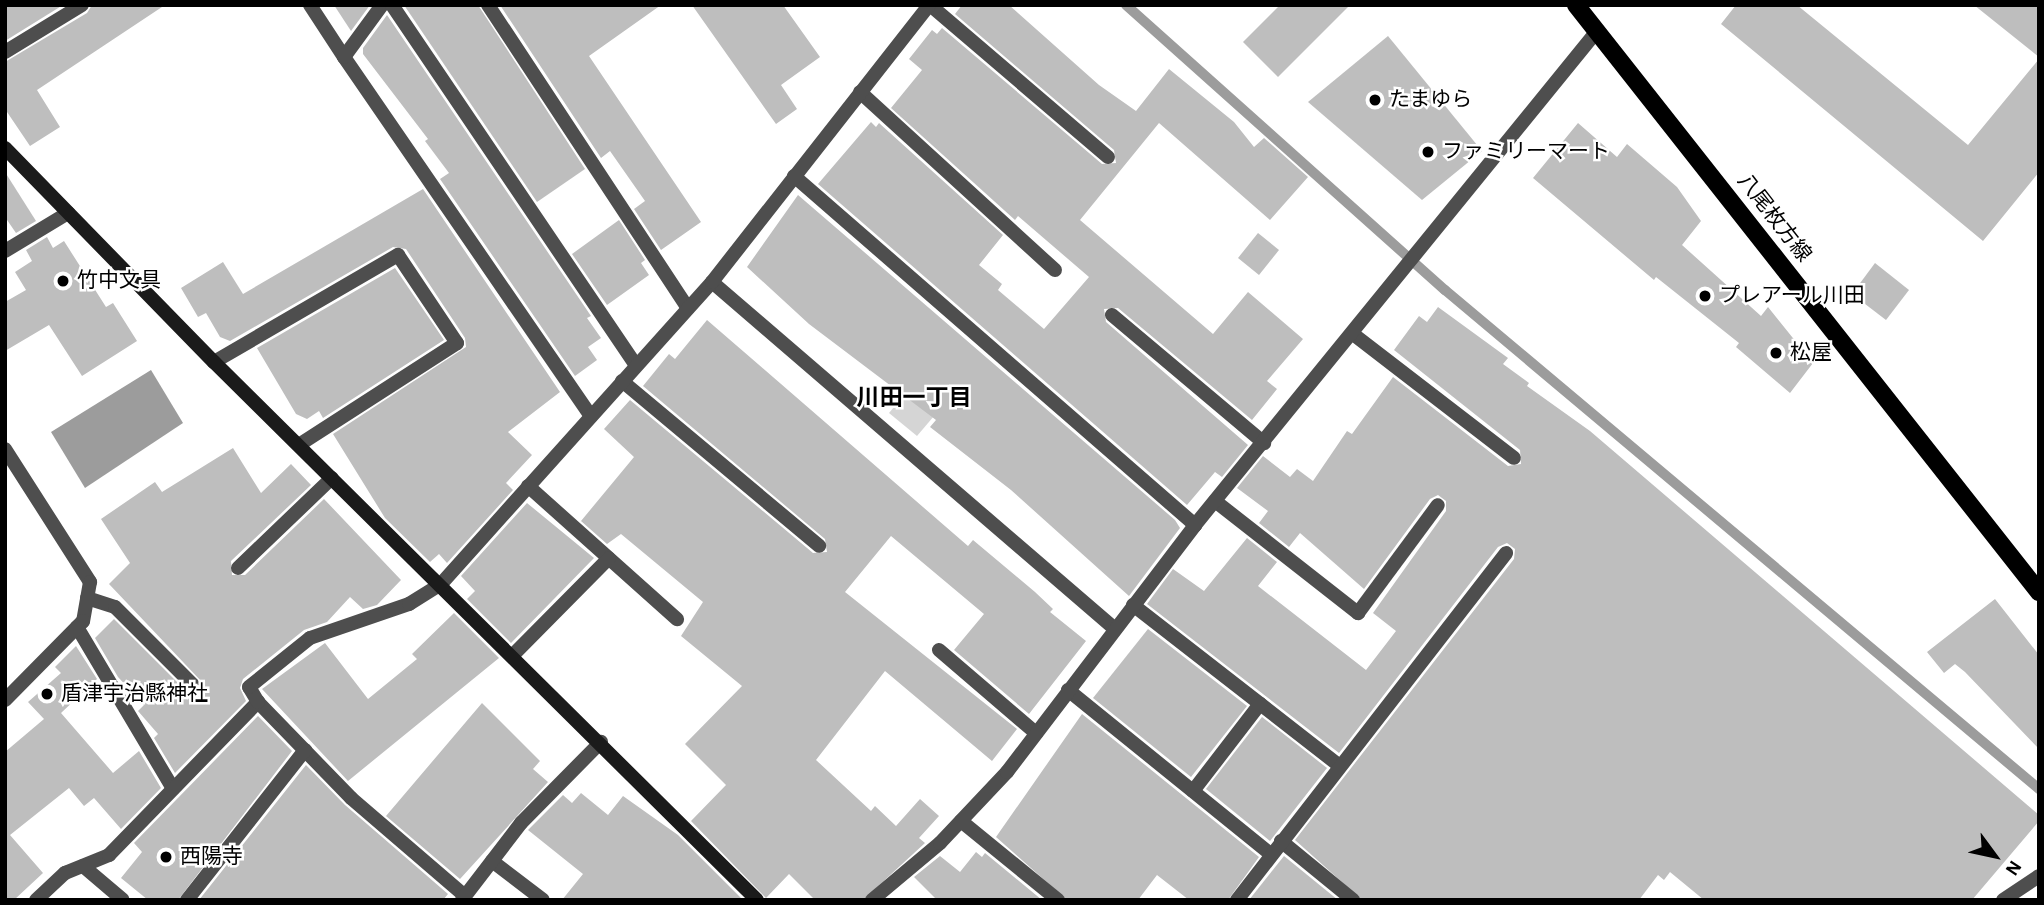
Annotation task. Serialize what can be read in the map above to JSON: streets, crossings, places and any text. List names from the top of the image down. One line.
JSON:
{"streets":{"main road":["八尾枚方線"]},"districts":["川田一丁目"],"places":["たまゆら","ファミリーマート","竹中文具","プレアール川田","松屋","盾津宇治縣神社","西陽寺"],"north":"bottom right"}
